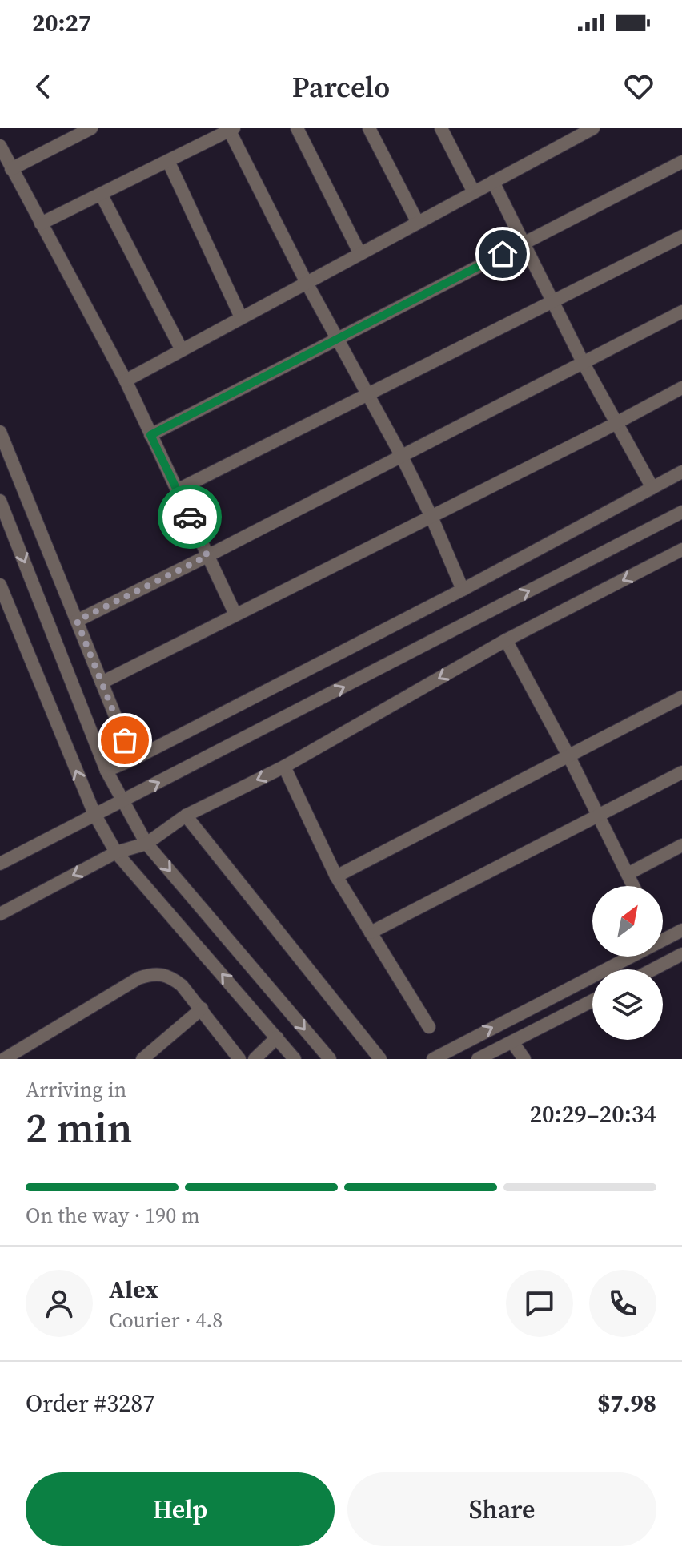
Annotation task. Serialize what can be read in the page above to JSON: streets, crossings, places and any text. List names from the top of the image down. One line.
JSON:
{"north":"top right","page":{"status":"20:27","header":"Parcelo","heading":["2 min","Arriving in","20:29–20:34"],"panel":["Alex","Courier · 4.8","Order #3287","$7.98"],"bar":"On the way · 190 m","buttons":["Help","Share"]}}
